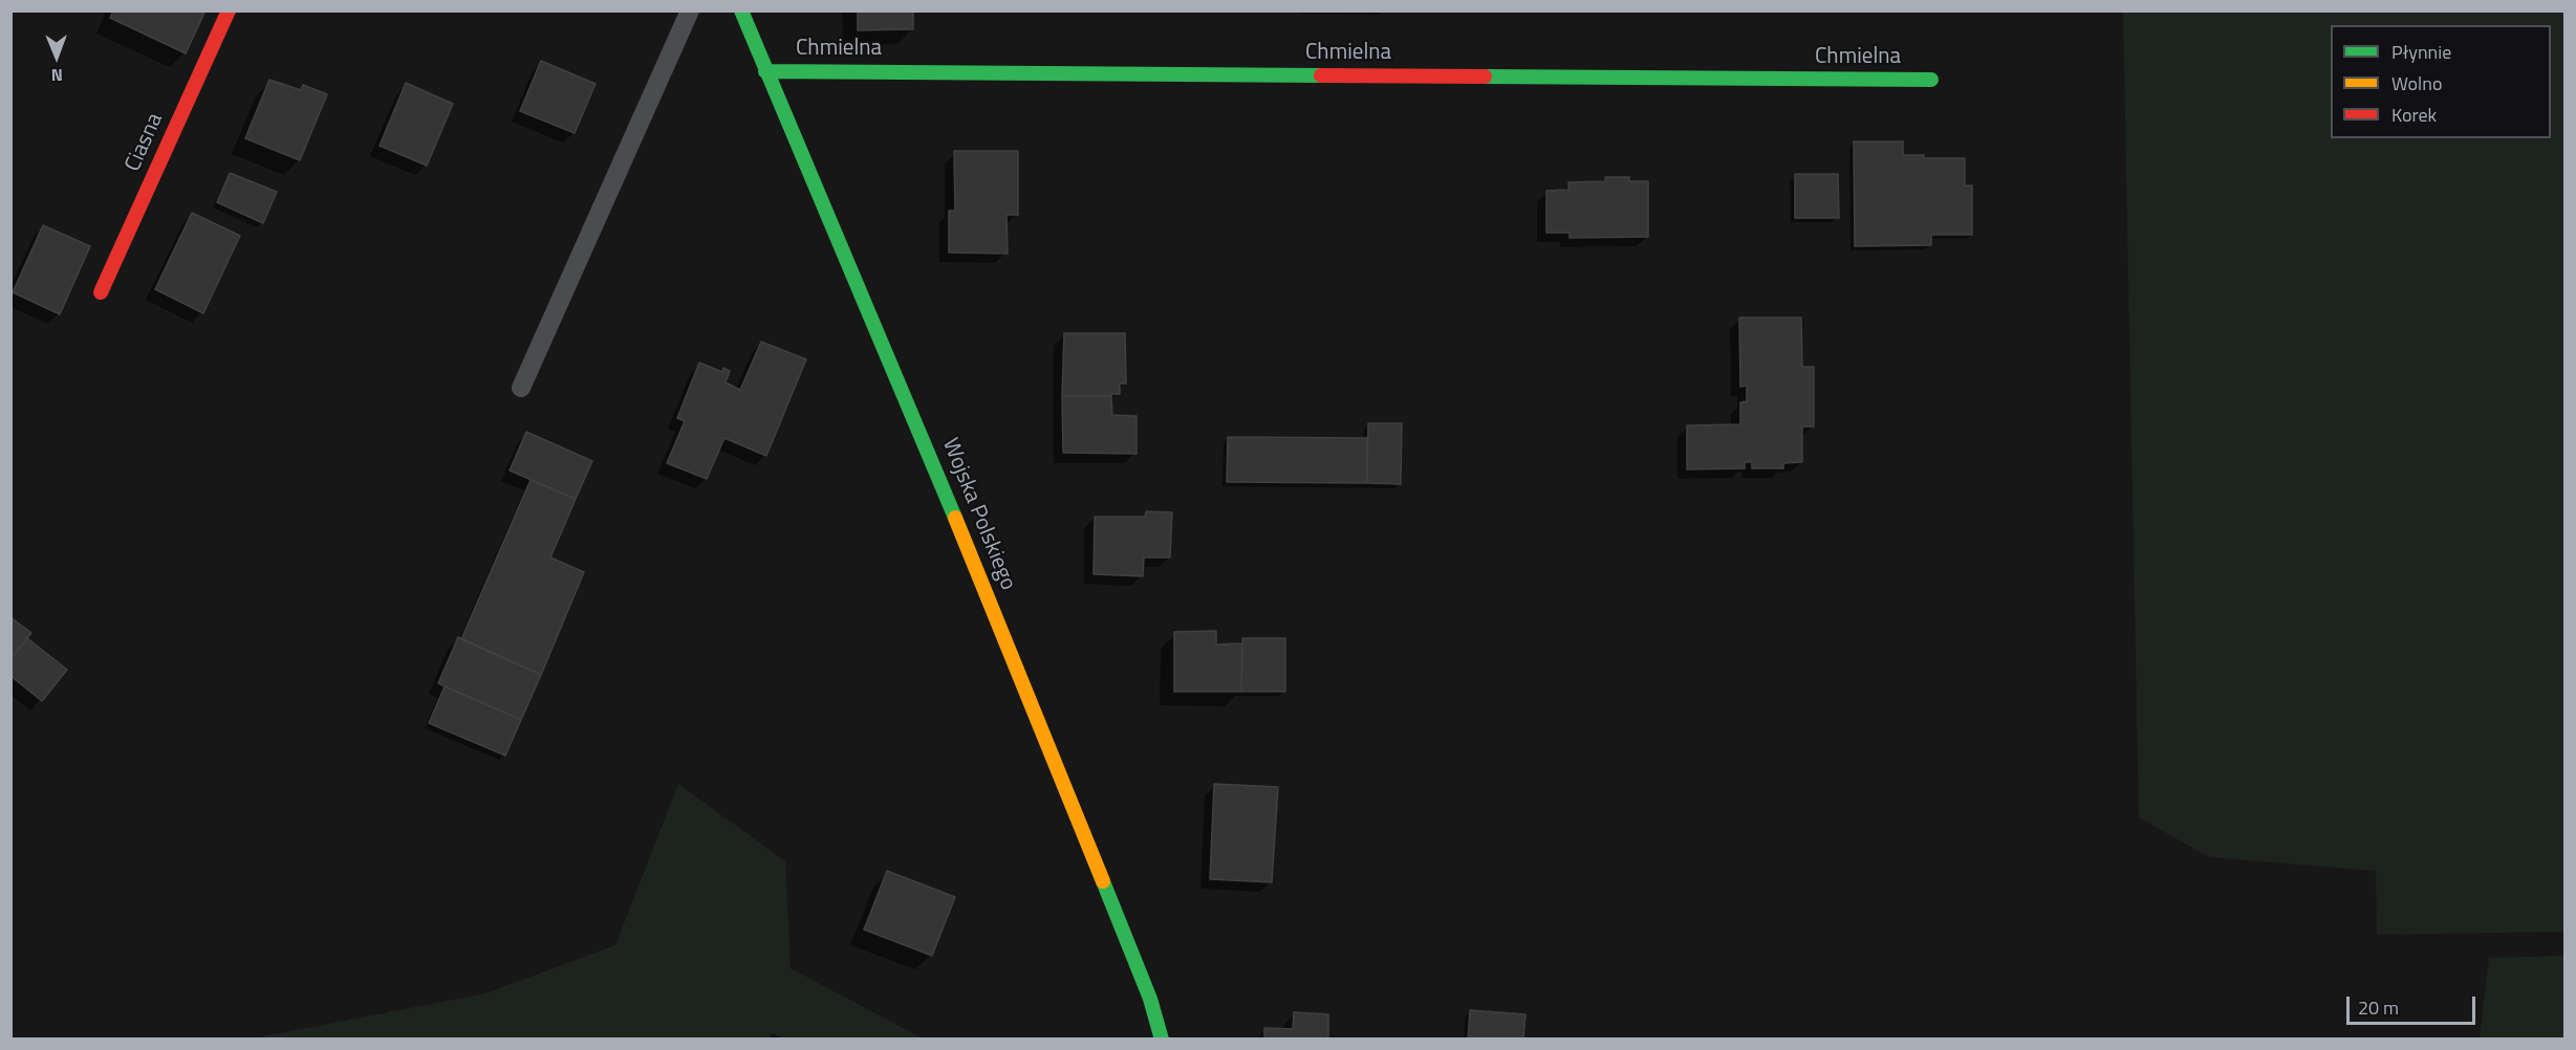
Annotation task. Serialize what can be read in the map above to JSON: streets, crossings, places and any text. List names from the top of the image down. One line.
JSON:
{"streets":{"street":["Chmielna","Ciasna","Wojska Polskiego"]},"crossings":[["Chmielna","Wojska Polskiego"]],"legend":["Płynnie","Wolno","Korek"],"scale_bar":"20 m","north":"bottom"}
